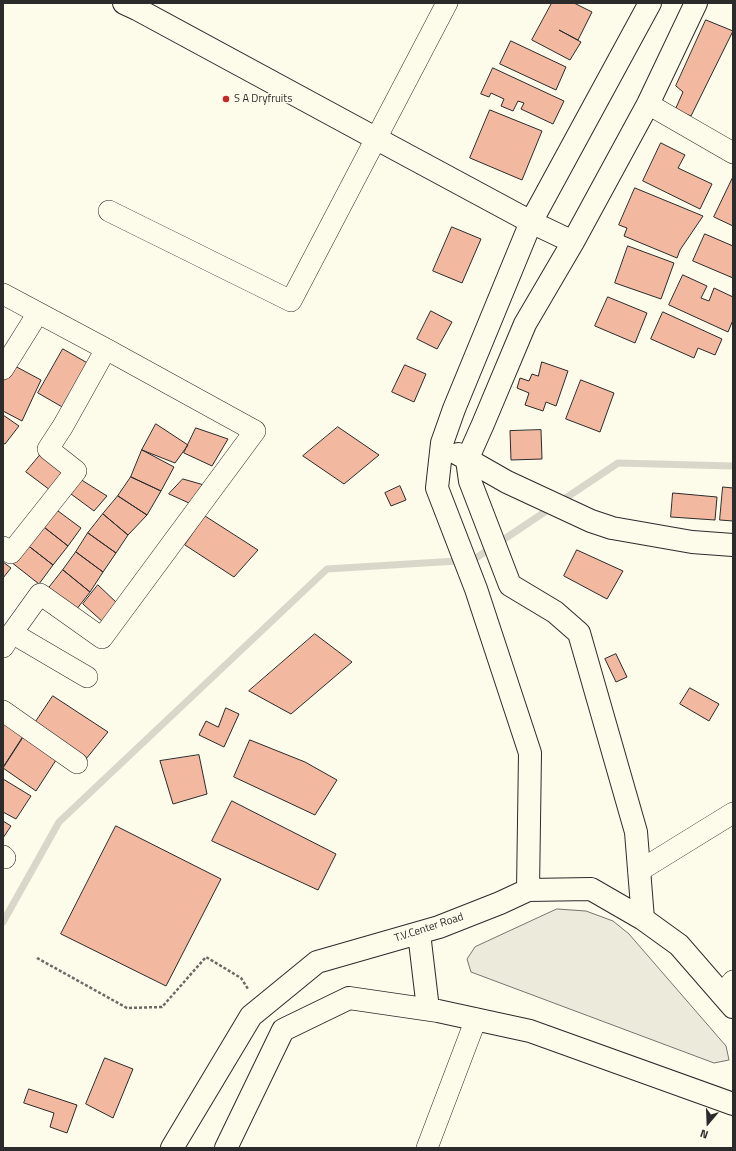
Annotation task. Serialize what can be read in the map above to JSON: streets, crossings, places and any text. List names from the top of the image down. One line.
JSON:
{"streets":{"street":["T.V.Center Road"]},"places":["S A Dryfruits"],"north":"bottom"}
